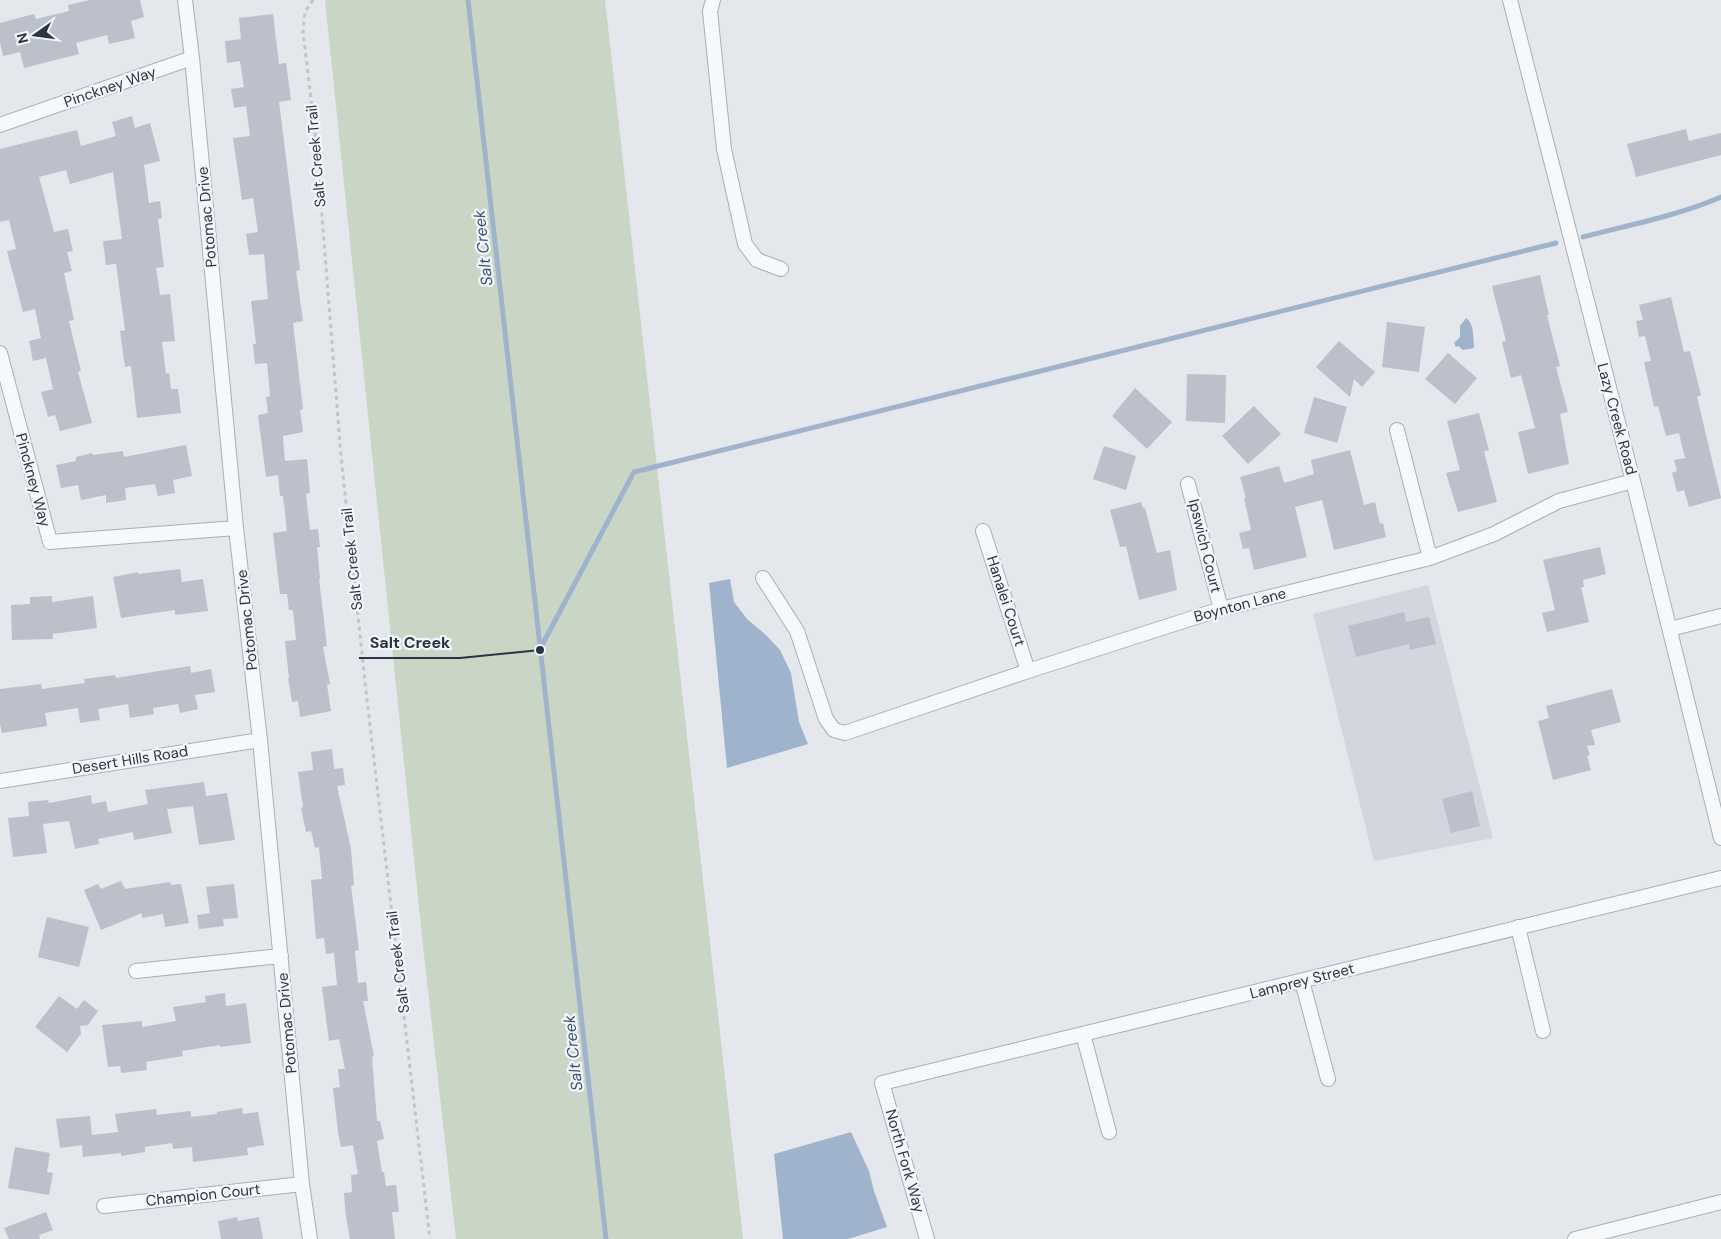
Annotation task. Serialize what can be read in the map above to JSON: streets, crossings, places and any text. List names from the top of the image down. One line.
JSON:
{"streets":{"street":["Pinckney Way","Potomac Drive","Lazy Creek Road","Ipswich Court","Hanalei Court","Boynton Lane","Desert Hills Road","Lamprey Street","North Fork Way","Champion Court"],"path":["Salt Creek Trail"]},"crossings":[["Pinckney Way","Potomac Drive"],["Potomac Drive","Desert Hills Road"],["Potomac Drive","Champion Court"],["Lazy Creek Road","Boynton Lane"],["Ipswich Court","Boynton Lane"],["Hanalei Court","Boynton Lane"],["Lamprey Street","North Fork Way"]],"water":["Salt Creek"],"places":["Salt Creek"],"north":"left"}
